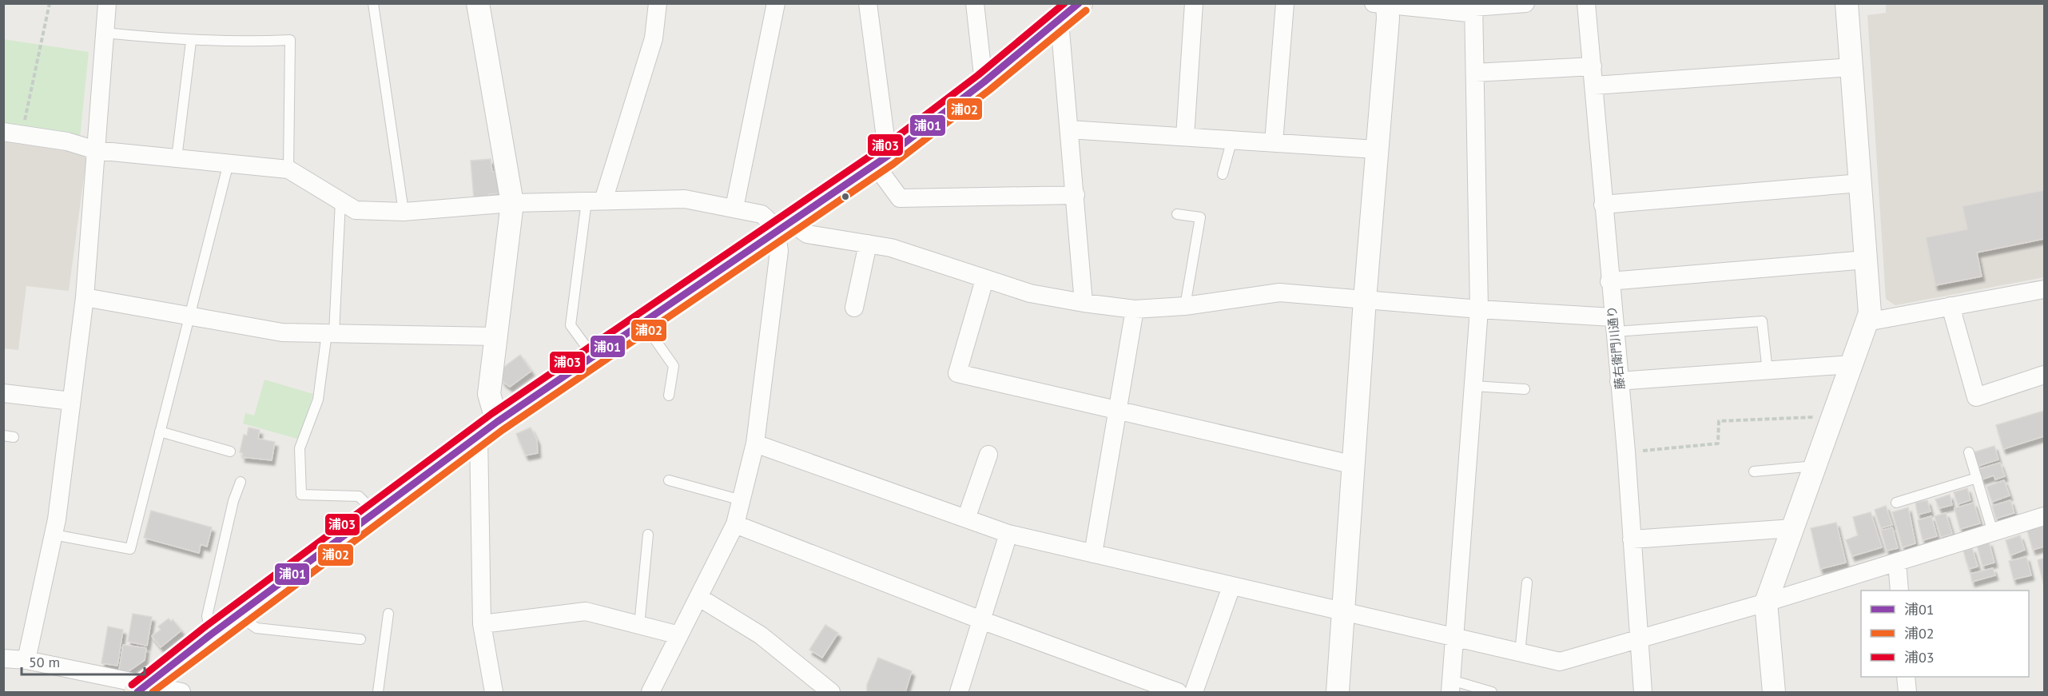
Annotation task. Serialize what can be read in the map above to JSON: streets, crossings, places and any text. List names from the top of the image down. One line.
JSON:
{"streets":{"street":["藤右衛門川通り"]},"lines":["transit line 浦01","transit line 浦03","transit line 浦02"],"legend":["浦01","浦02","浦03"],"scale_bar":"50 m"}
